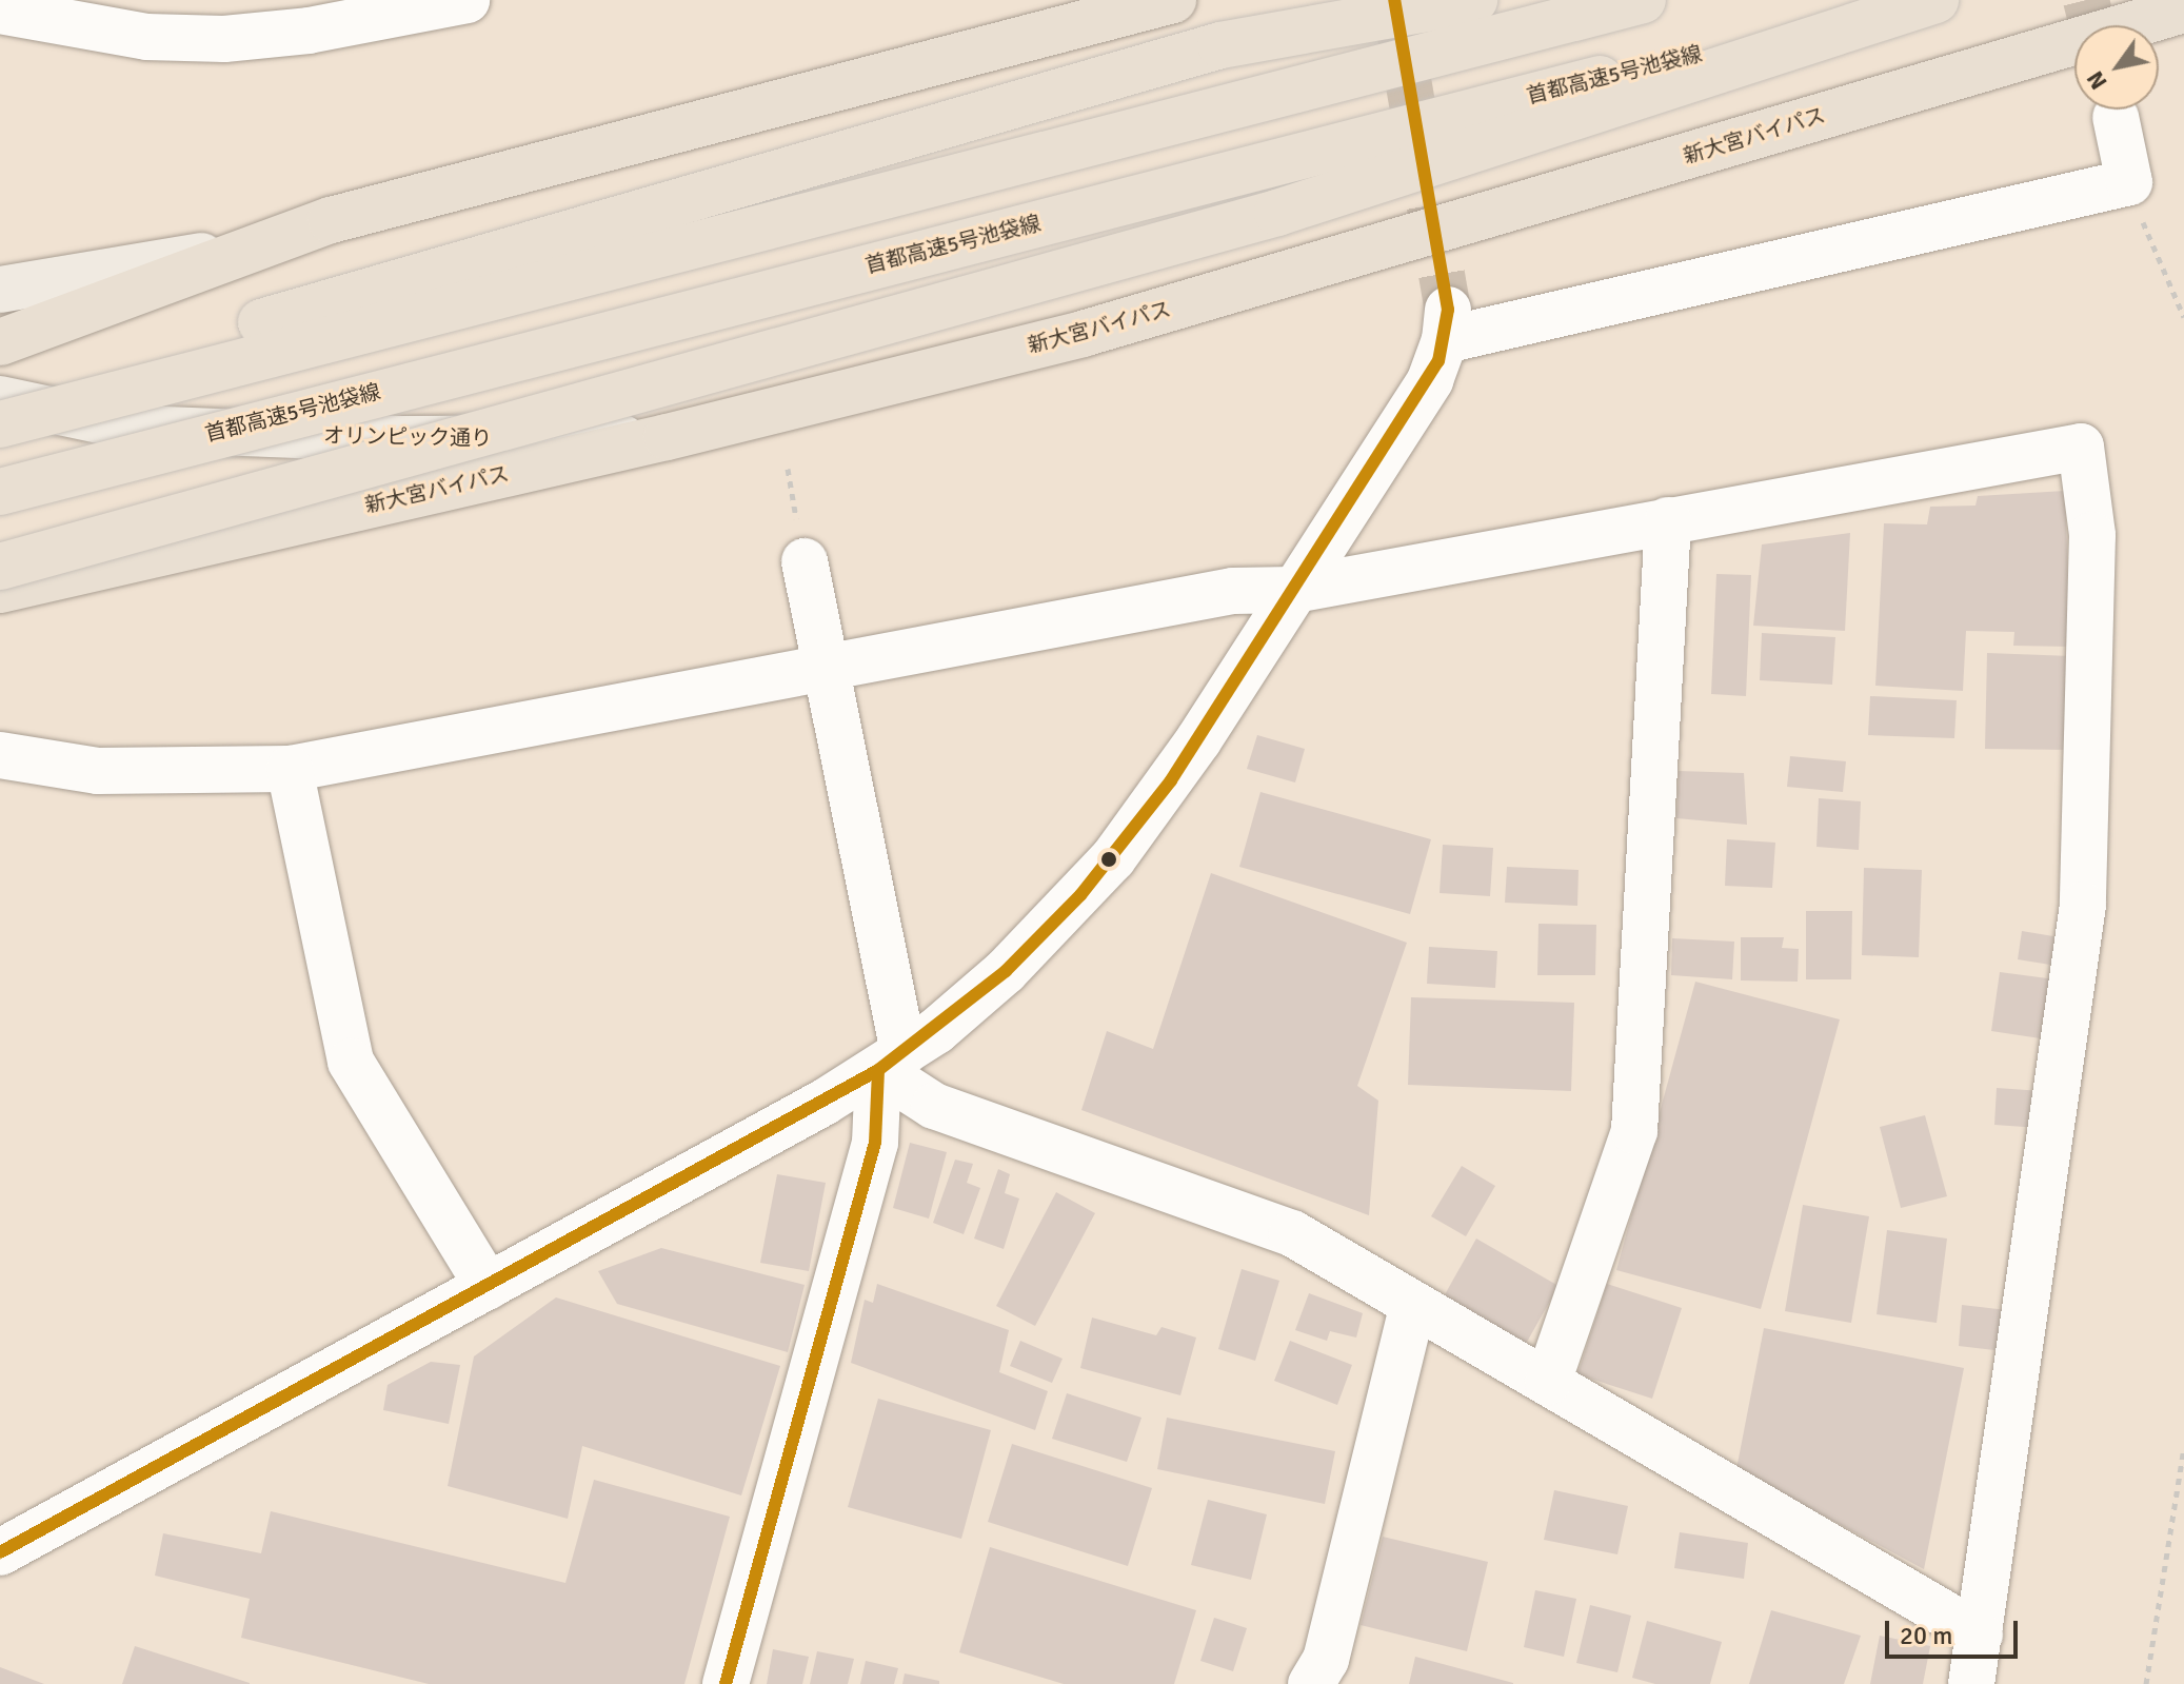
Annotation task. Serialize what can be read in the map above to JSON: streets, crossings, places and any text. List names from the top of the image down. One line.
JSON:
{"streets":{"highway":["首都高速5号池袋線","新大宮バイパス"],"main road":["オリンピック通り"]},"crossings":[["新大宮バイパス","オリンピック通り"]],"scale_bar":"20 m","north":"bottom left"}
